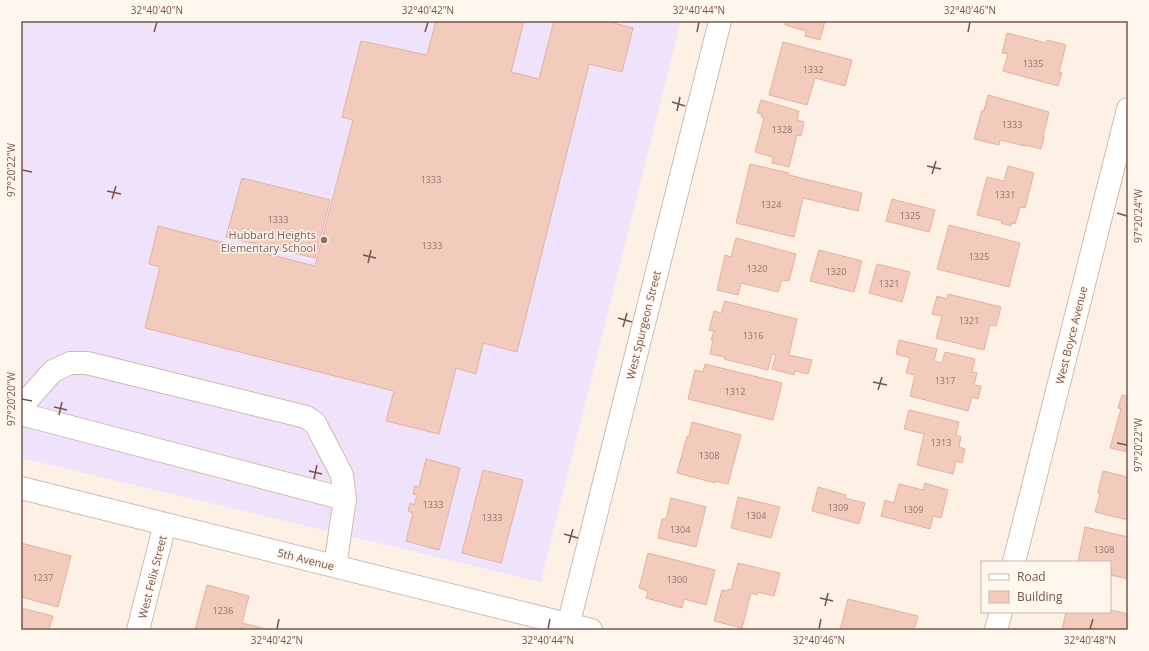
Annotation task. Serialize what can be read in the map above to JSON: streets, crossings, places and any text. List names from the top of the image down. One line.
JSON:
{"streets":{"street":["West Spurgeon Street","West Boyce Avenue","5th Avenue","West Felix Street"]},"crossings":[["West Spurgeon Street","5th Avenue"],["5th Avenue","West Felix Street"]],"places":["Hubbard Heights Elementary School"],"house_numbers":["1335","1332","1333","1328","1333","1331","1324","1325","1333","1333","1325","1320","1320","1321","1321","1316","1317","1312","1313","1308","1333","1309","1309","1304","1333","1304","1308","1237","1300","1236"],"legend":["Road","Building"],"coordinates":["32°40'40\"N","32°40'42\"N","32°40'44\"N","32°40'46\"N","97°20'22\"W","97°20'24\"W","97°20'20\"W","32°40'48\"N"]}
